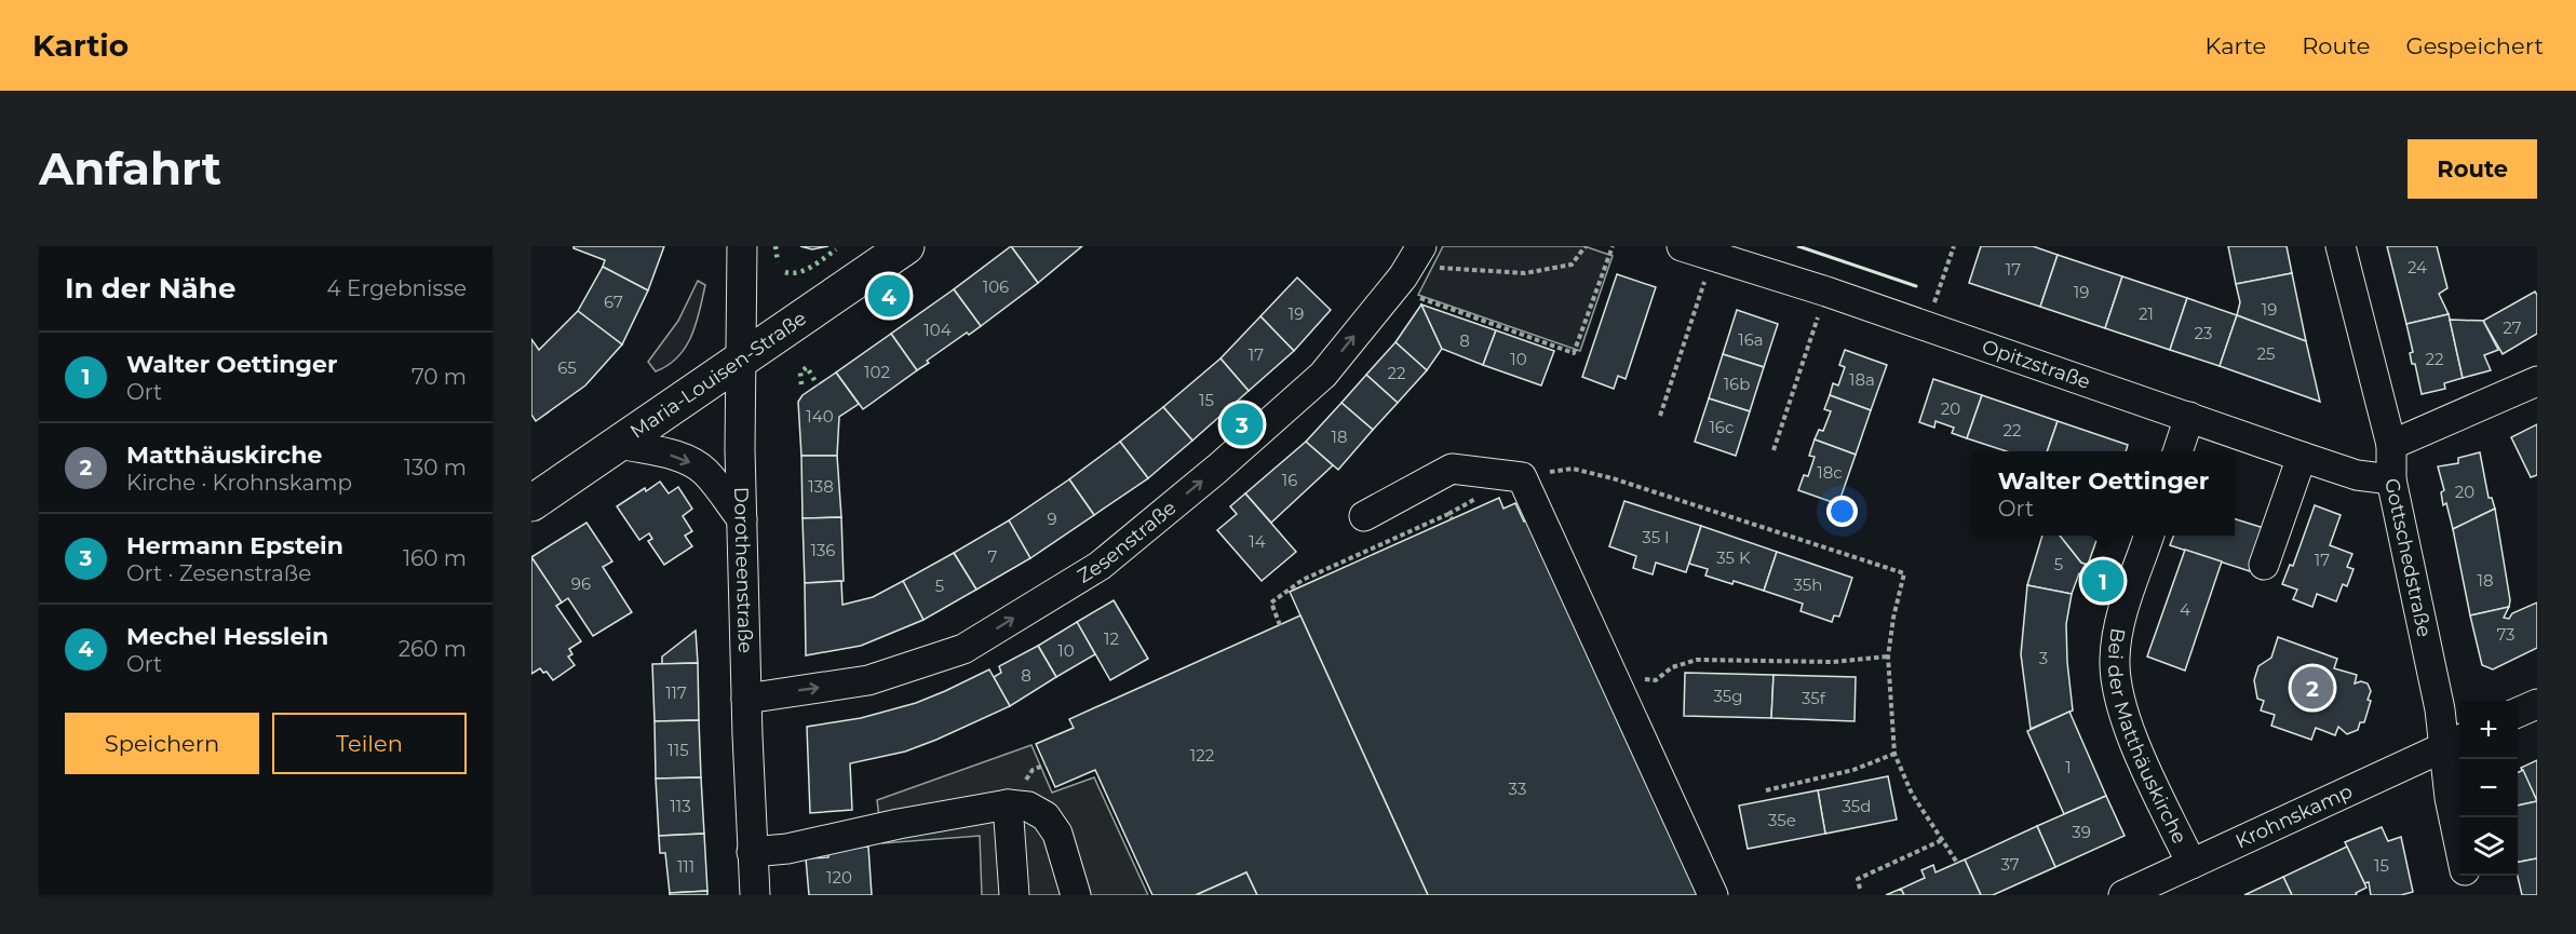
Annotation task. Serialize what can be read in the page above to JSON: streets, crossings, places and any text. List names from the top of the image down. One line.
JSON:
{"streets":{"main road":["Maria-Louisen-Straße"],"street":["Opitzstraße","Zesenstraße","Gottschedstraße","Dorotheenstraße","Bei der Matthäuskirche","Krohnskamp"]},"crossings":[["Opitzstraße","Gottschedstraße"],["Maria-Louisen-Straße","Dorotheenstraße"],["Zesenstraße","Dorotheenstraße"],["Gottschedstraße","Krohnskamp"],["Bei der Matthäuskirche","Krohnskamp"]],"one_way":["Zesenstraße"],"house_numbers":["24","17","106","19","67","19","19","21","27","104","23","16a","8","25","17","10","22","65","102","22","18a","16b","15","20","140","16c","22","18","18c","16","138","20","9","35 I","14","136","7","35 K","17","5","18","96","35h","5","4","73","12","10","3","8","117","35g","35f","115","122","1","33","113","35d","35e","39","37","15","111","120"],"page":{"header":"Kartio","nav":["Karte","Route","Gespeichert"],"buttons":["Route",["Speichern","Teilen"]],"title":"Anfahrt","heading":["In der Nähe","4 Ergebnisse"],"pins":["4","3","1","2"],"list":[{"mark":"1","name":"Walter Oettinger","note":"Ort","value":"70 m"},{"mark":"2","name":"Matthäuskirche","note":"Kirche · Krohnskamp","value":"130 m"},{"mark":"3","name":"Hermann Epstein","note":"Ort · Zesenstraße","value":"160 m"},{"mark":"4","name":"Mechel Hesslein","note":"Ort","value":"260 m"}],"popup":["Walter Oettinger","Ort"],"map_buttons":["+","−"]}}
